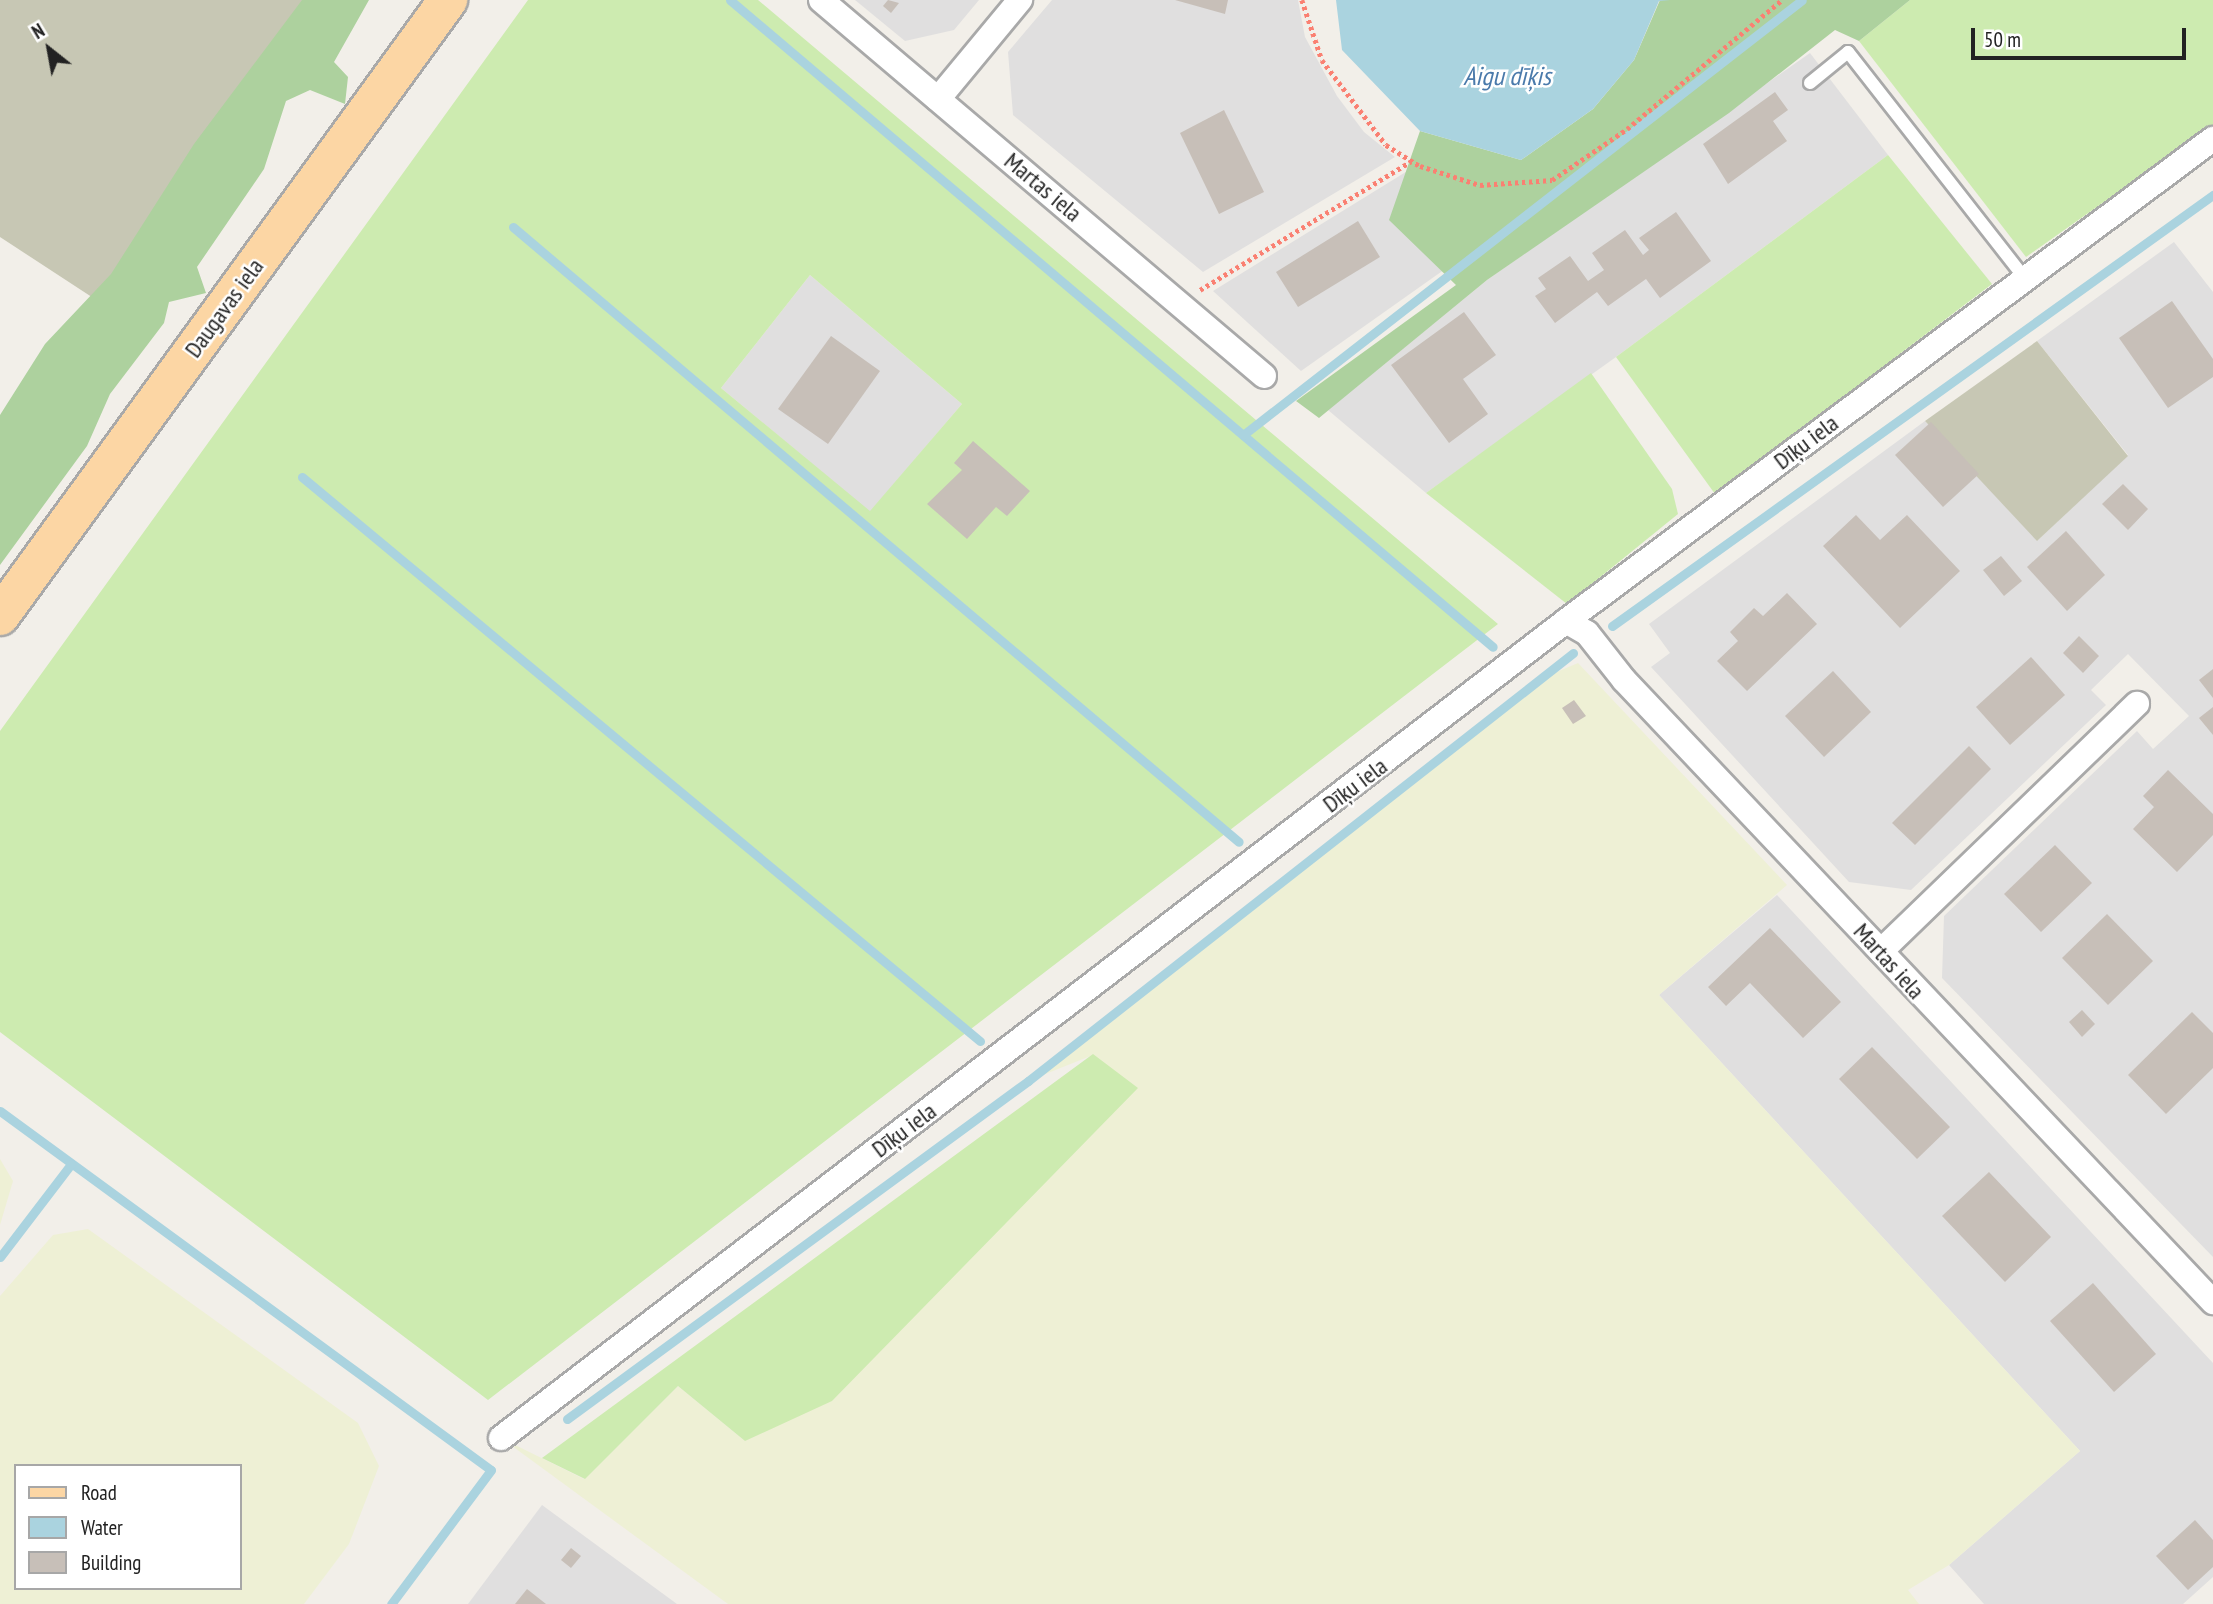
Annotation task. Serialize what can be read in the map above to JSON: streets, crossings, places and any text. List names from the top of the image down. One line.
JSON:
{"streets":{"main road":["Daugavas iela"],"street":["Martas iela","Dīķu iela"]},"crossings":[["Martas iela","Dīķu iela"]],"water":["Aigu dīķis"],"legend":["Road","Water","Building"],"scale_bar":"50 m","north":"top left"}
